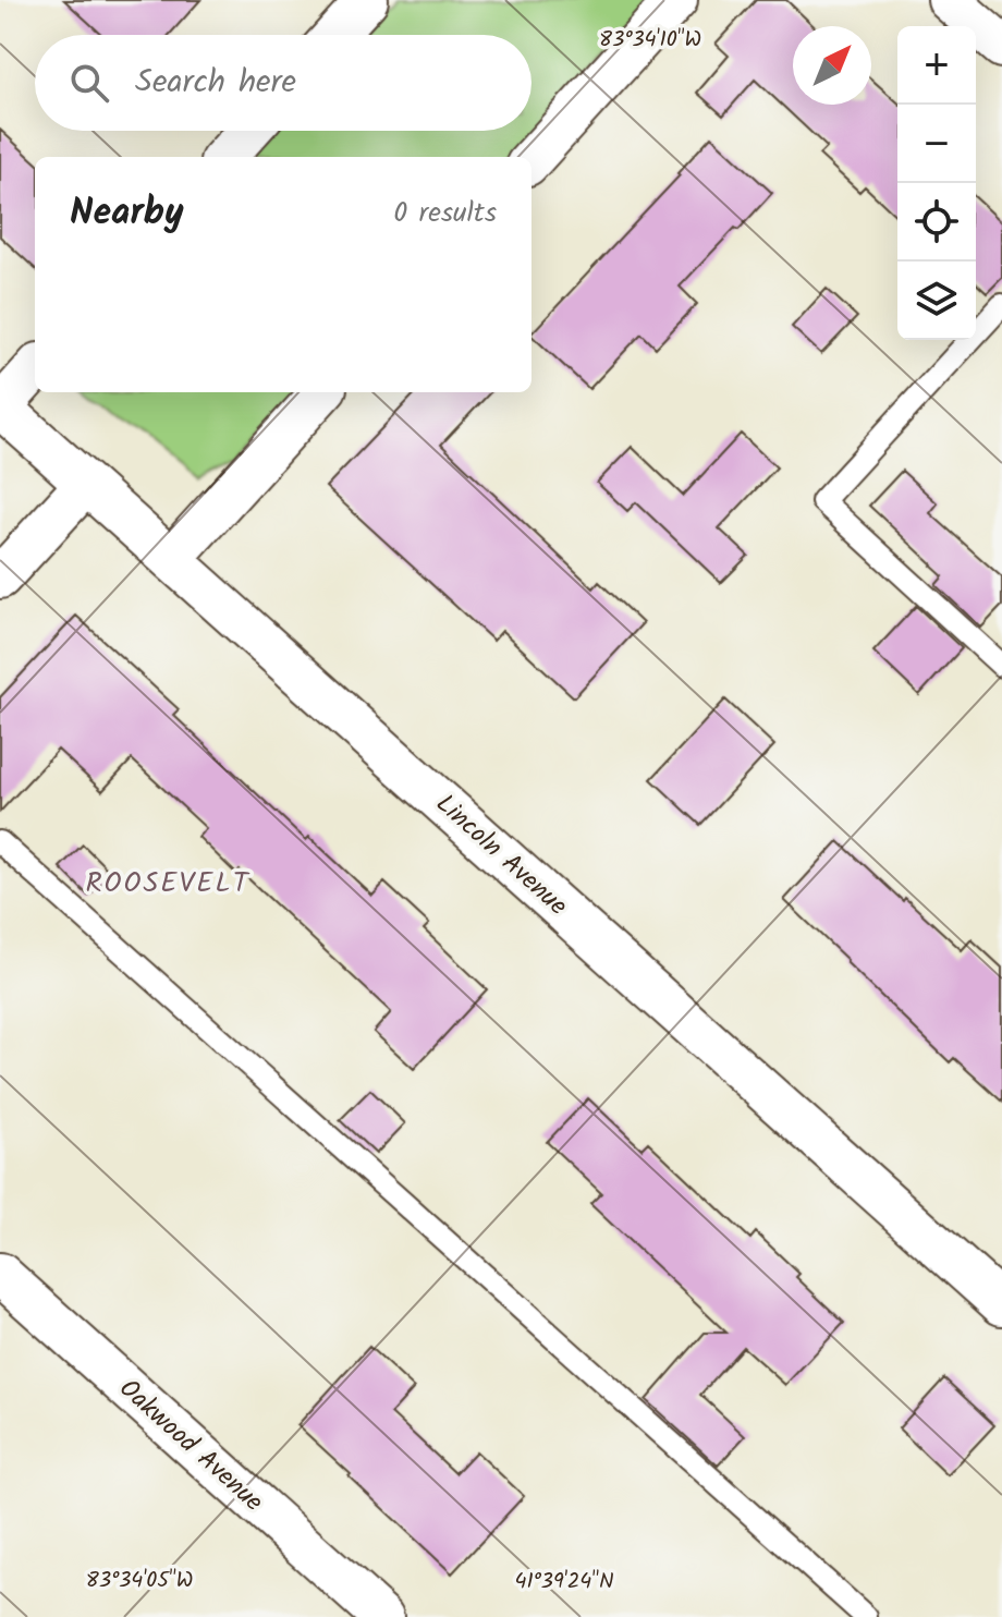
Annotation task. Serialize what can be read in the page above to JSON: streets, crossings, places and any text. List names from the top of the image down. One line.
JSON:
{"streets":{"street":["Lincoln Avenue","Oakwood Avenue"]},"districts":["ROOSEVELT"],"north":"top right","page":{"map_buttons":["+","−"],"search":"Search here","heading":["Nearby","0 results"]},"coordinates":["83°34'10\"W","83°34'05\"W","41°39'24\"N"]}
